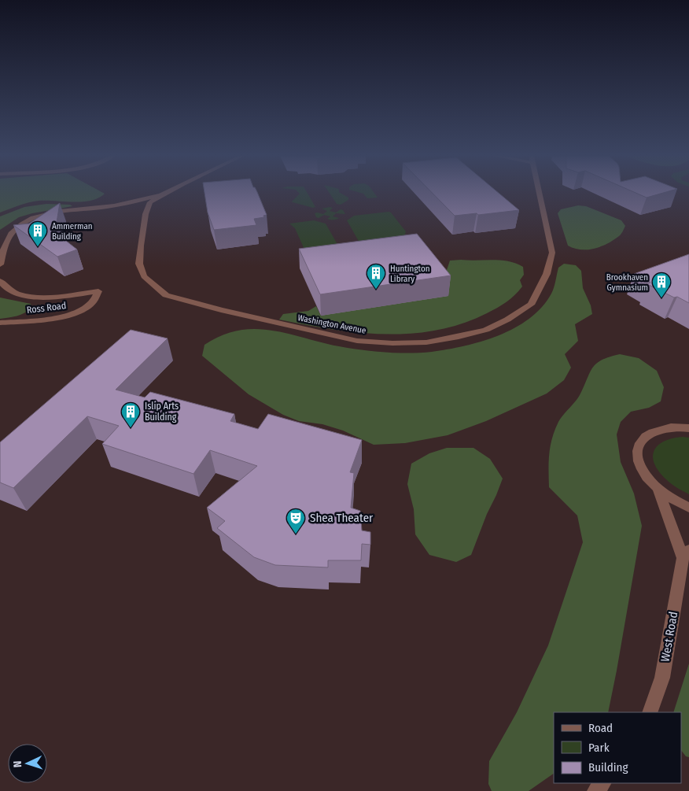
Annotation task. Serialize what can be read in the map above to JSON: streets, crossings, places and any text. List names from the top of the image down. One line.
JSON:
{"streets":{"street":["Ross Road","Washington Avenue","West Road"]},"places":{"building":["Ammerman Building","Huntington Library","Brookhaven Gymnasium","Islip Arts Building"],"theatre":["Shea Theater"]},"legend":["Road","Park","Building"],"north":"left"}
